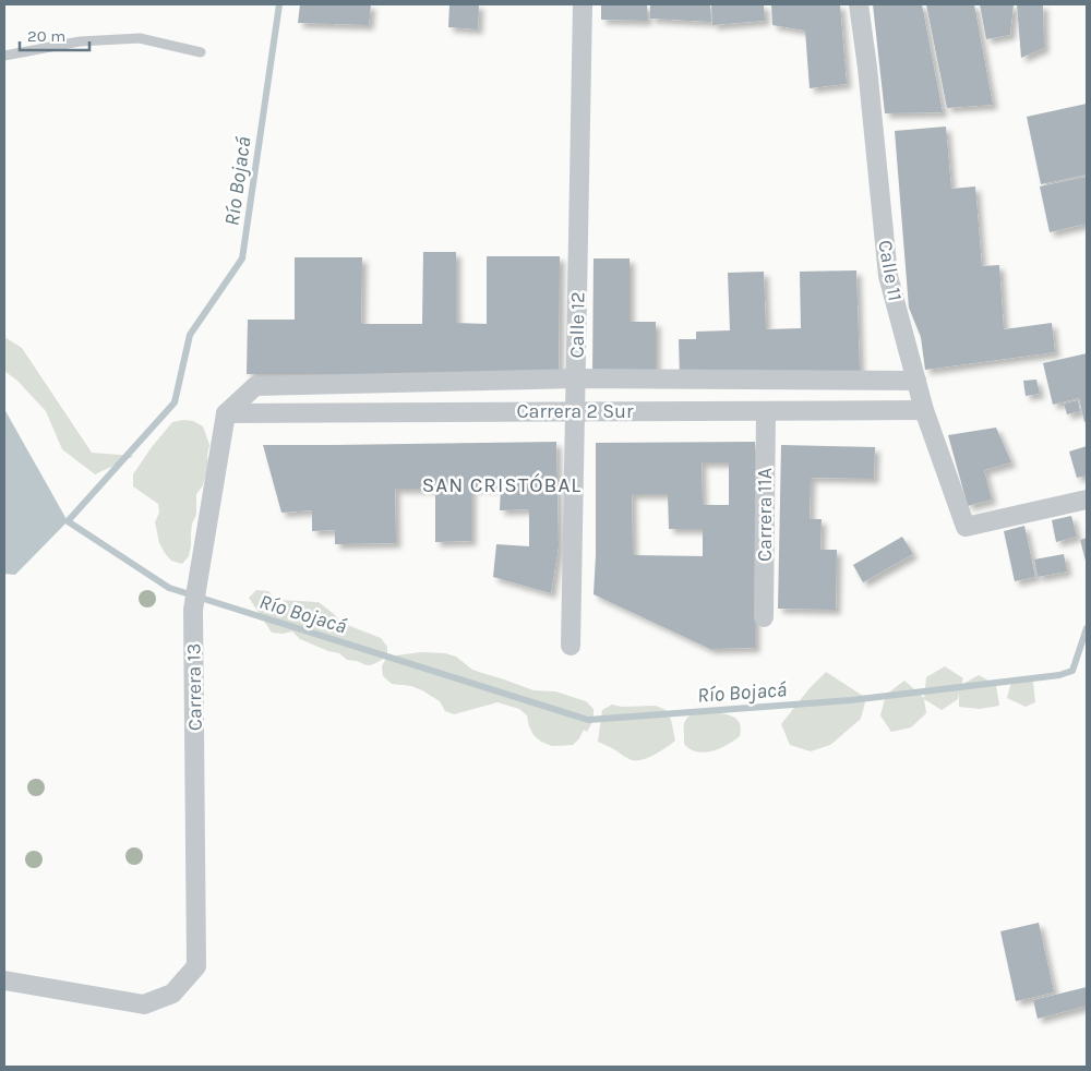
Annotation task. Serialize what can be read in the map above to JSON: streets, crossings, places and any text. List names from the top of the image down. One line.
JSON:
{"streets":{"street":["Calle 11","Calle 12","Carrera 2 Sur","Carrera 11A","Carrera 13"]},"crossings":[["Calle 11","Carrera 2 Sur"],["Calle 12","Carrera 2 Sur"],["Carrera 2 Sur","Carrera 11A"],["Carrera 2 Sur","Carrera 13"]],"districts":["SAN CRISTÓBAL"],"water":["Río Bojacá"],"scale_bar":"20 m"}
